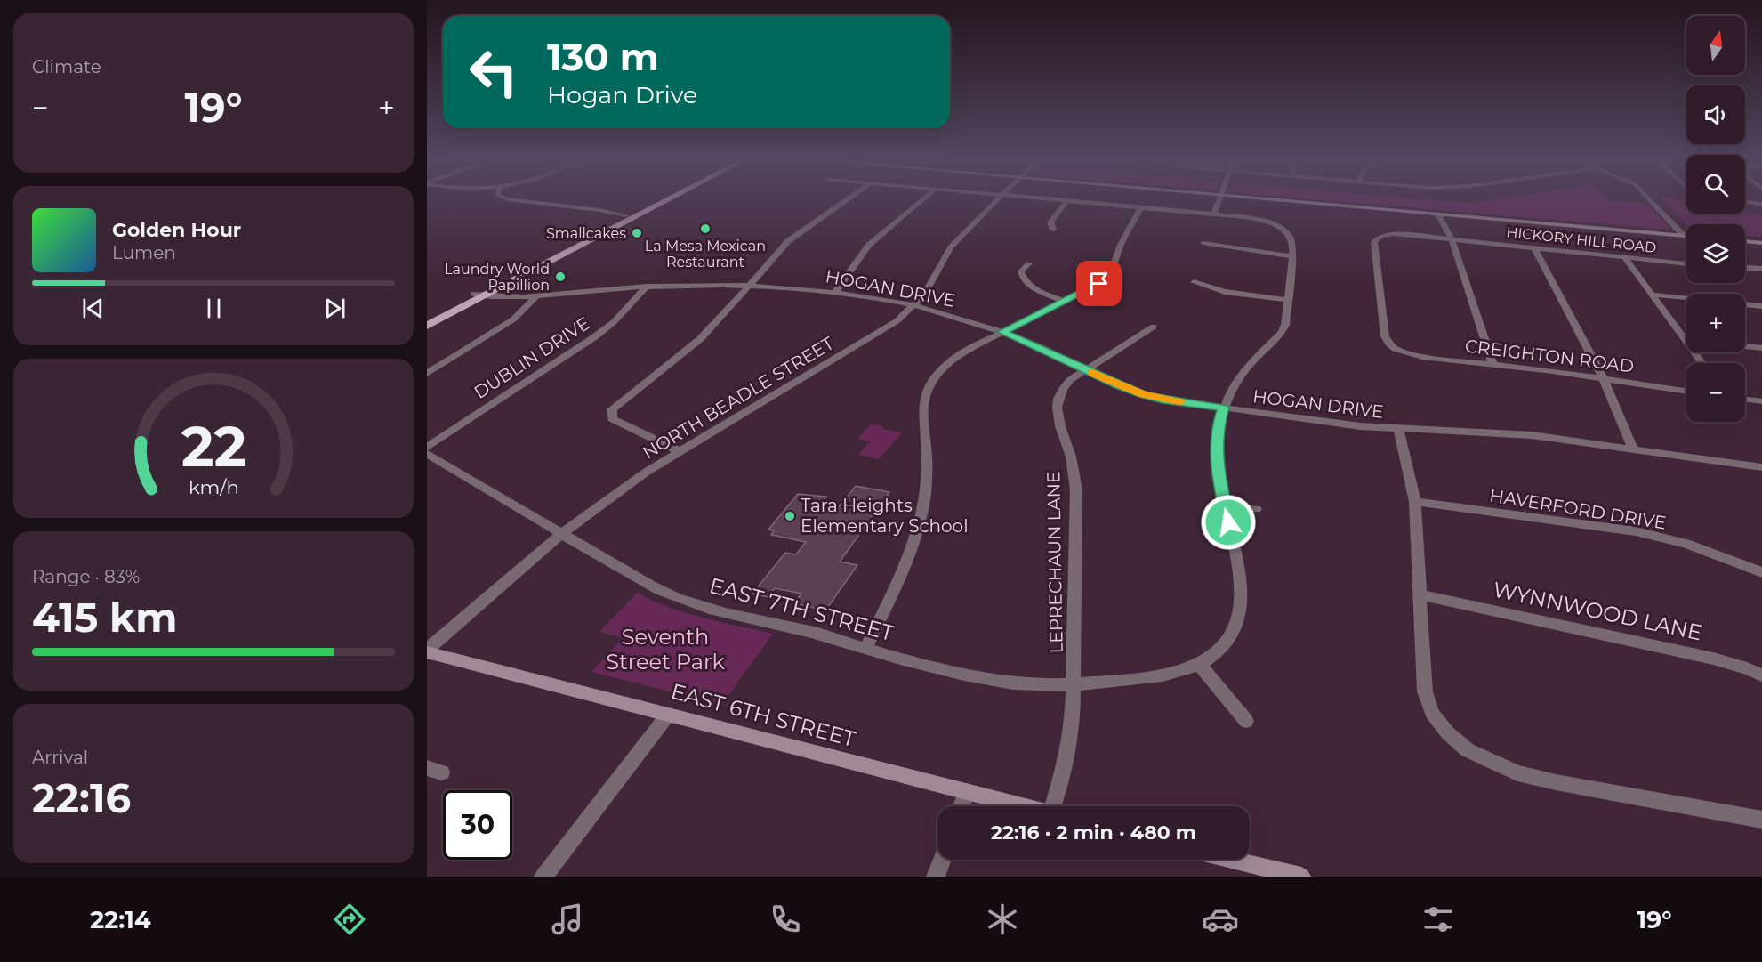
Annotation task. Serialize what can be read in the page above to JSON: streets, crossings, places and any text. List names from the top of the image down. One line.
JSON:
{"streets":{"street":["HICKORY HILL ROAD","HOGAN DRIVE","CREIGHTON ROAD","DUBLIN DRIVE","NORTH BEADLE STREET","HAVERFORD DRIVE","LEPRECHAUN LANE","EAST 7TH STREET","WYNNWOOD LANE","EAST 6TH STREET"]},"crossings":[["HICKORY HILL ROAD","CREIGHTON ROAD"],["HOGAN DRIVE","DUBLIN DRIVE"],["HOGAN DRIVE","NORTH BEADLE STREET"],["HOGAN DRIVE","LEPRECHAUN LANE"],["NORTH BEADLE STREET","EAST 7TH STREET"],["NORTH BEADLE STREET","EAST 6TH STREET"],["LEPRECHAUN LANE","EAST 7TH STREET"]],"parks":["Seventh Street Park"],"places":["La Mesa Mexican Restaurant","Smallcakes","Laundry World Papillion","Tara Heights Elementary School"],"north":"top","page":{"tile":["Climate",["Range · 83%","415 km"],["Arrival","22:16"]],"map_buttons":["+","−"],"turn":["130 m","Hogan Drive"],"heat":["−","19°","+"],"song":["Golden Hour","Lumen"],"limit":"30","trip":"22:16 · 2 min · 480 m","tabs":["22:14","19°"],"gauge":["22","km/h"]}}
